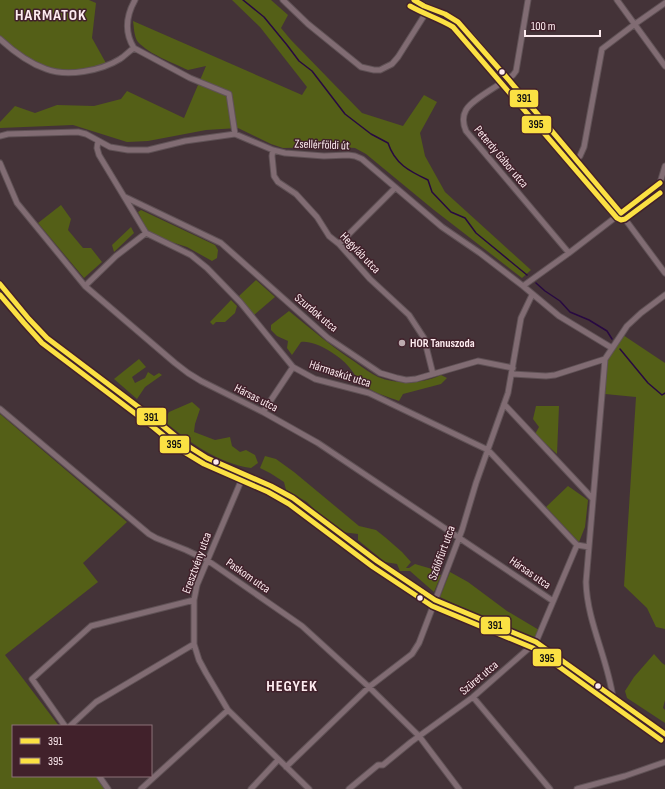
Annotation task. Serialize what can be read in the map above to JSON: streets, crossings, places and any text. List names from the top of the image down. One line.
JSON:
{"streets":{"street":["Zsellérföldi út","Peterdy Gábor utca","Hegyláb utca","Szurdok utca","Hármaskút utca","Hársas utca","Szőlőfürt utca","Eresztvény utca","Paskom utca","Szüret utca"]},"crossings":[["Zsellérföldi út","Hegyláb utca"],["Zsellérföldi út","Szőlőfürt utca"],["Hegyláb utca","Szurdok utca"],["Szurdok utca","Szőlőfürt utca"],["Hármaskút utca","Szőlőfürt utca"],["Hármaskút utca","Szüret utca"],["Hársas utca","Szőlőfürt utca"],["Hársas utca","Szüret utca"],["Szőlőfürt utca","Eresztvény utca"],["Szőlőfürt utca","Paskom utca"],["Eresztvény utca","Paskom utca"],["Paskom utca","Szüret utca"]],"districts":["HARMATOK","HEGYEK"],"places":["HOR Tanuszoda"],"lines":["transit line 391","transit line 395"],"legend":["391","395"],"scale_bar":"100 m"}
